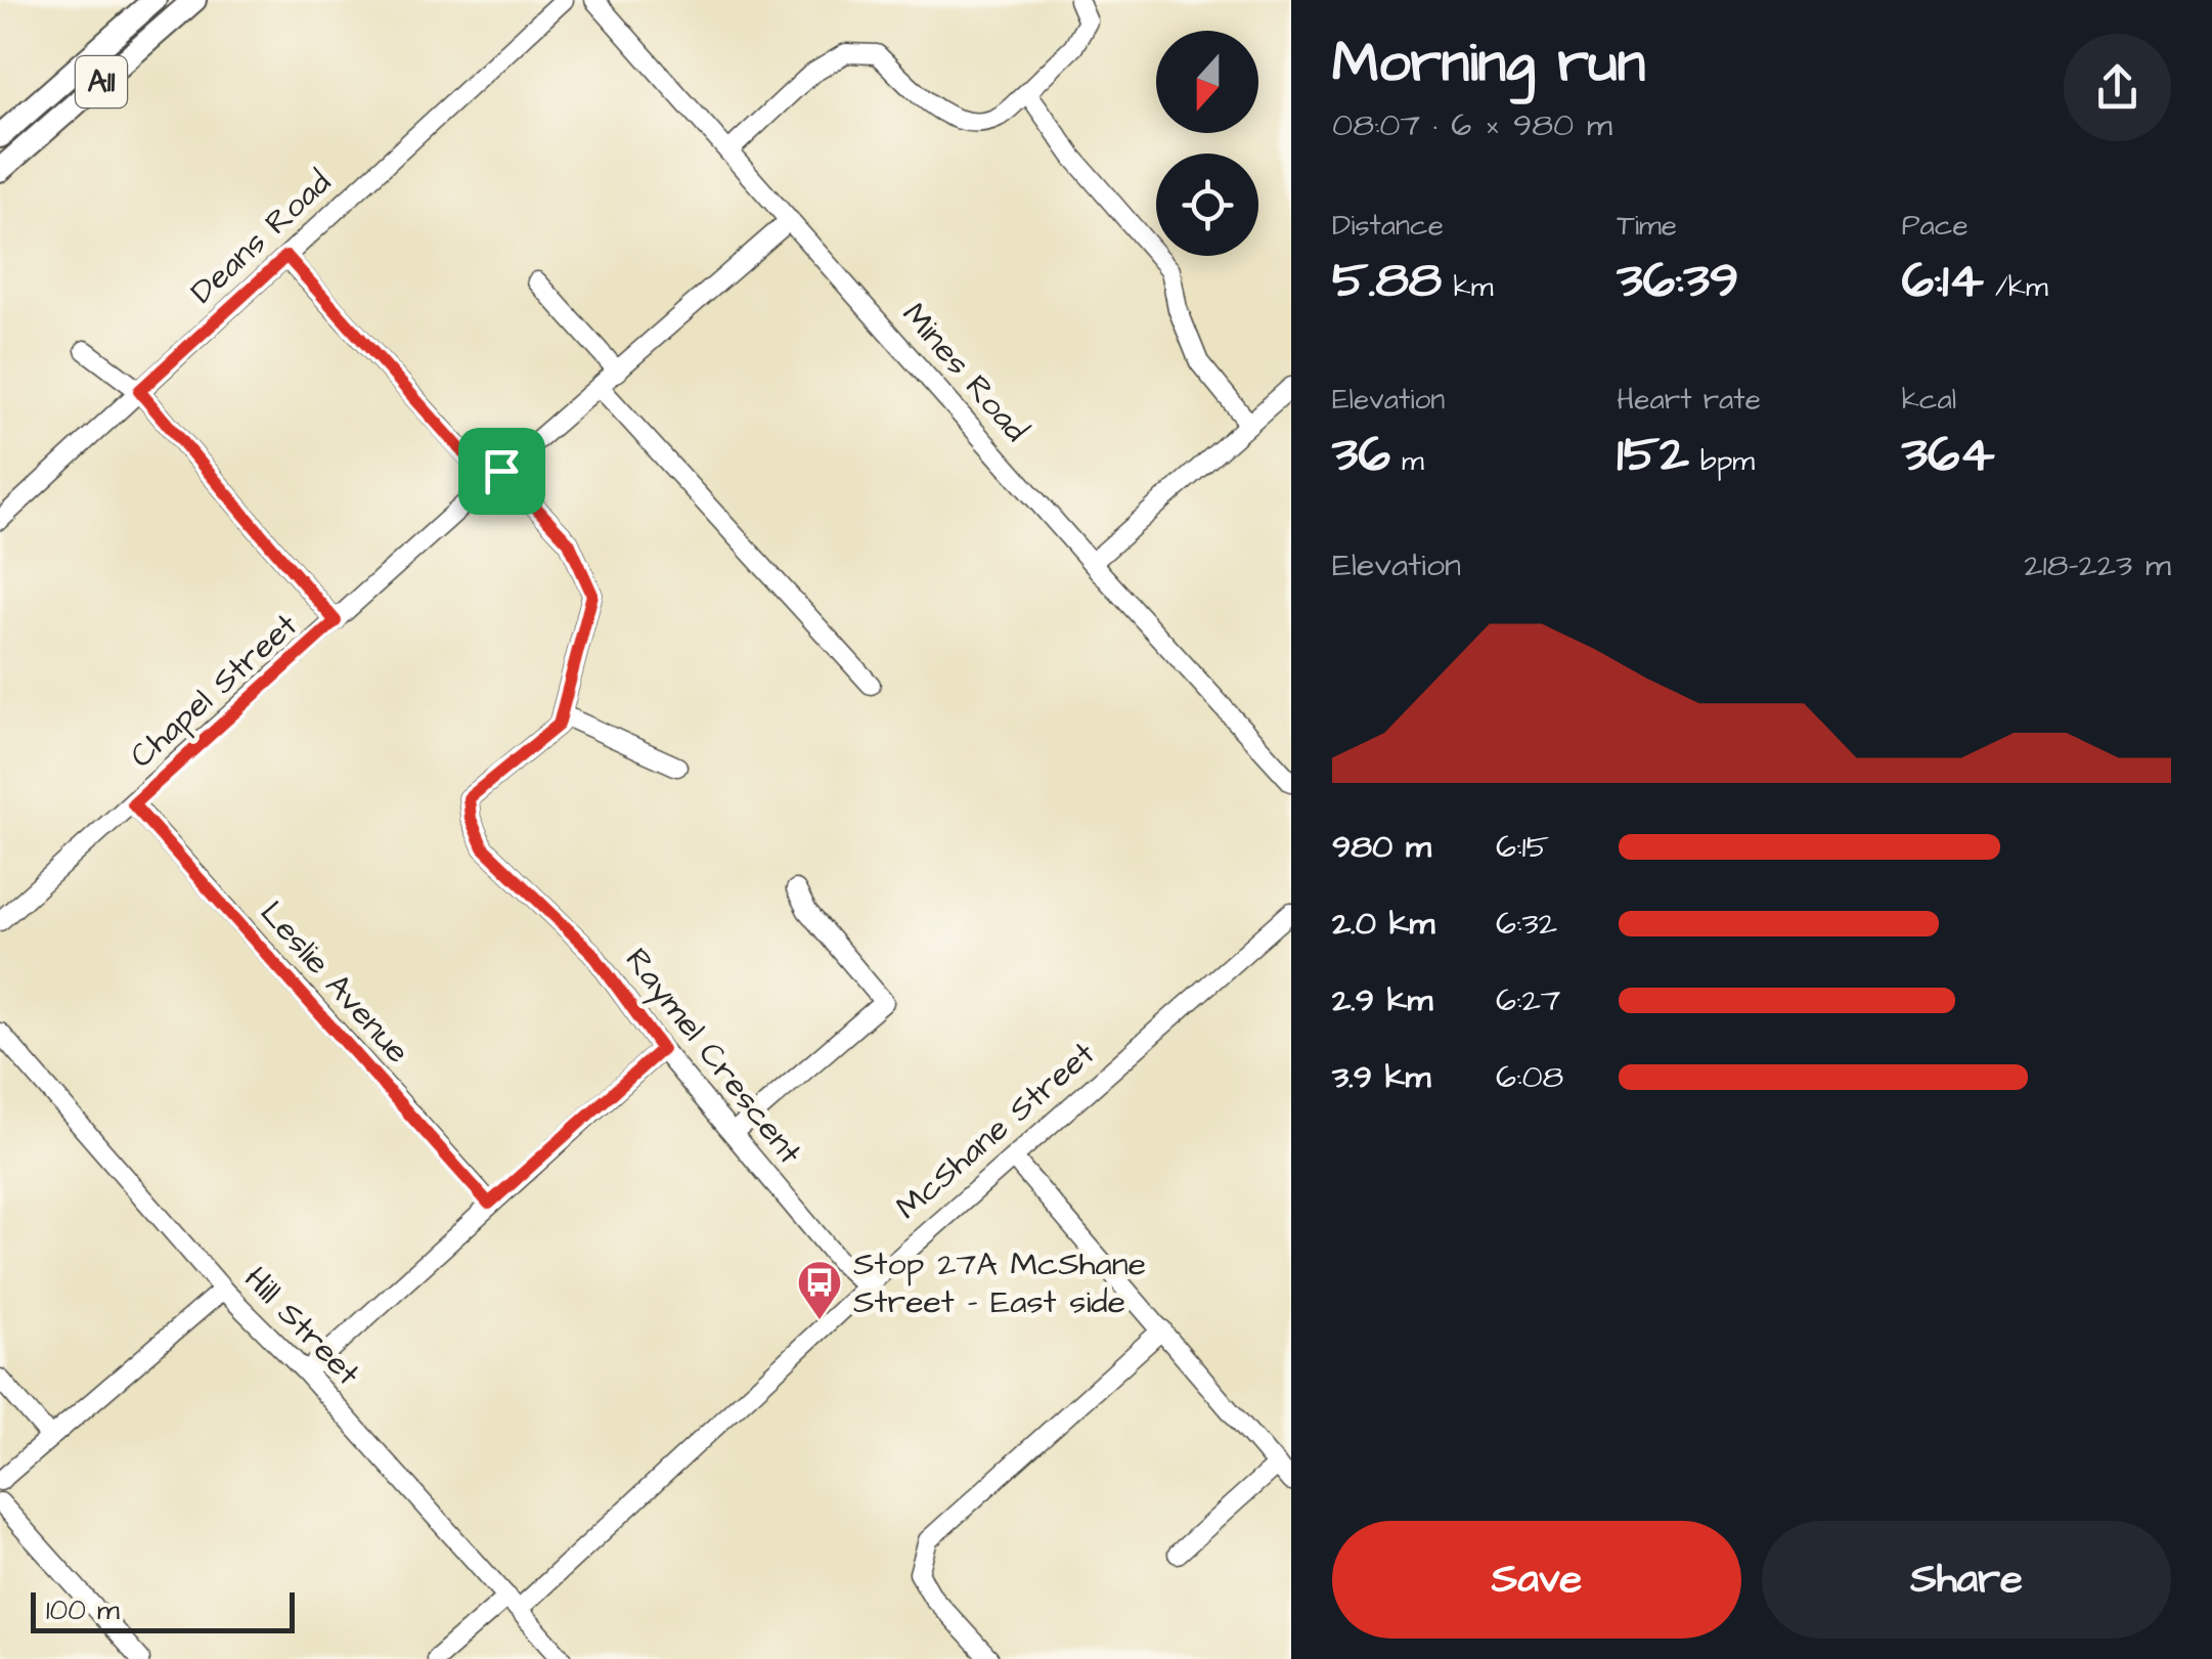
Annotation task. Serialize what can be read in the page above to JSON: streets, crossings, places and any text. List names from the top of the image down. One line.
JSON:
{"streets":{"main road":["A11"],"street":["Deans Road","Mines Road","Chapel Street","Leslie Avenue","Raymel Crescent","McShane Street","Hill Street"]},"crossings":[["Deans Road","Raymel Crescent"],["Mines Road","Chapel Street"],["Chapel Street","Leslie Avenue"],["Chapel Street","Raymel Crescent"],["Raymel Crescent","McShane Street"],["McShane Street","Hill Street"]],"places":{"bus stop":["Stop 27A McShane Street - East side"]},"scale_bar":"100 m","north":"bottom","page":{"heading":["Morning run","08:07 · 6 × 980 m"],"stats":[["Distance","5.88 km"],["Time","36:39"],["Pace","6:14 /km"],["Elevation","36 m"],["Heart rate","152 bpm"],["kcal","364"]],"chart":["Elevation","218–223 m"],"list":[{"name":"980 m","note":"6:15"},{"name":"2.0 km","note":"6:32"},{"name":"2.9 km","note":"6:27"},{"name":"3.9 km","note":"6:08"}],"buttons":["Save","Share"],"scale":"100 m"}}
